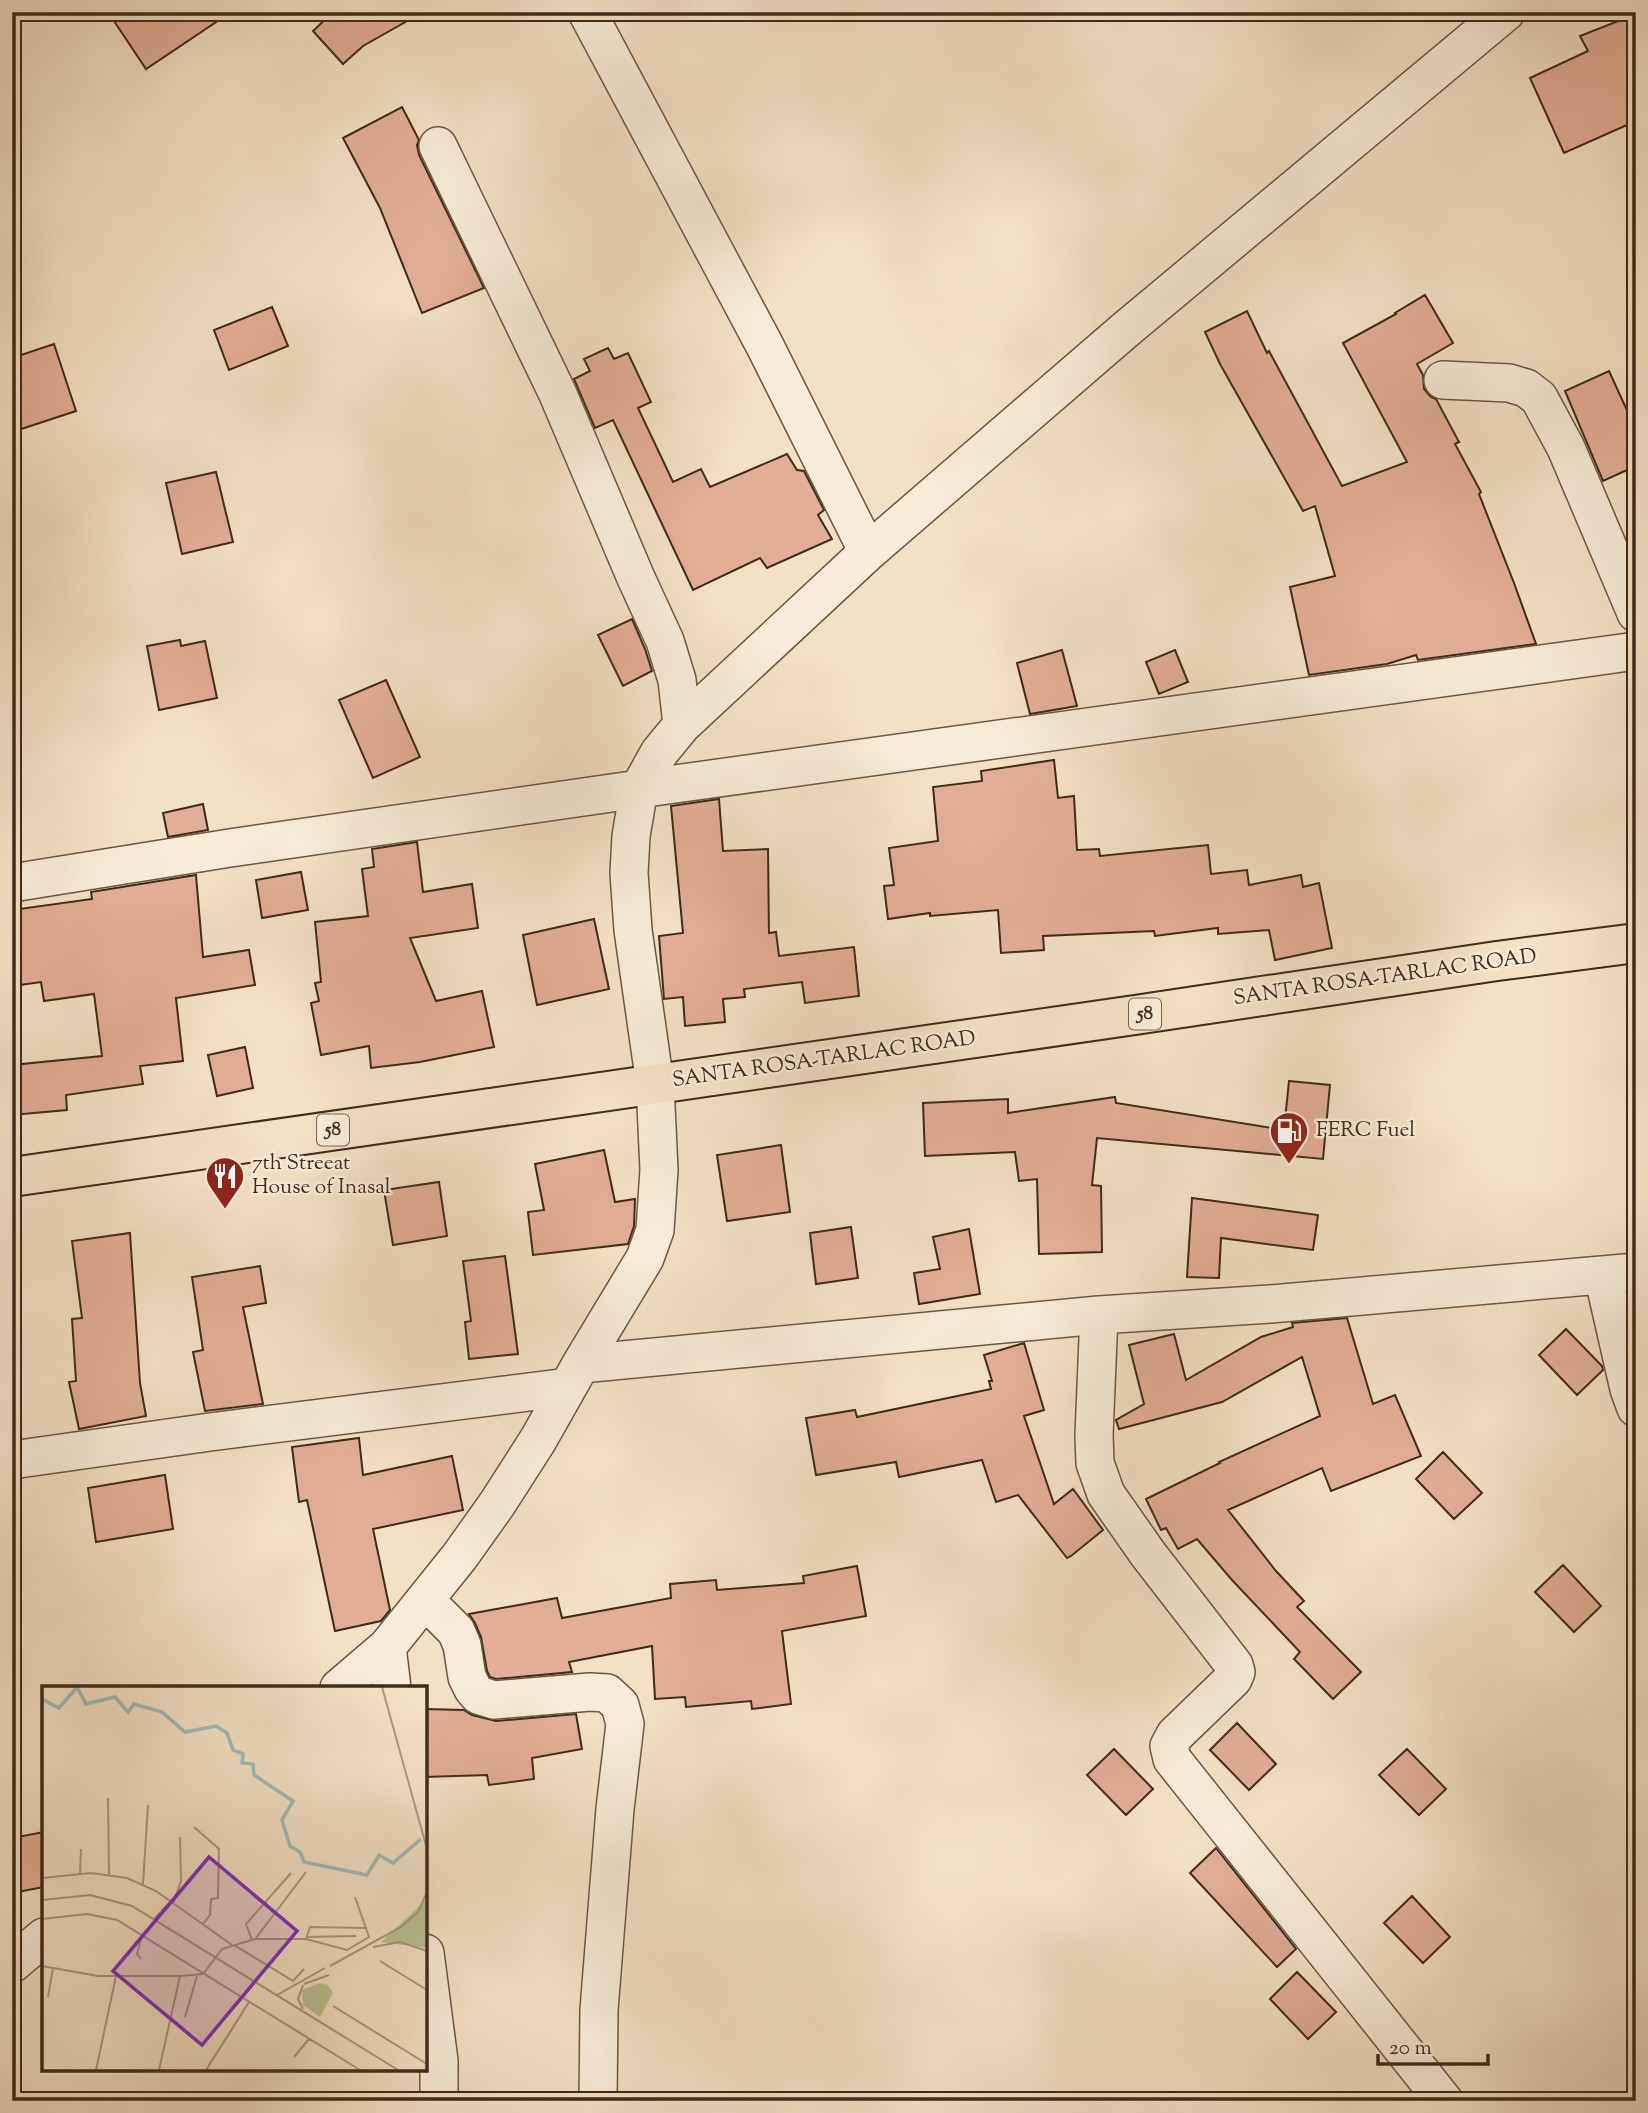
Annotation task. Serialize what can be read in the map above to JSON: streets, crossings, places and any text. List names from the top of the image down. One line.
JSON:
{"streets":{"highway":["SANTA ROSA-TARLAC ROAD","58"]},"places":{"fuel station":["FERC Fuel"],"restaurant":["7th Streeat House of Inasal"]},"scale_bar":"20 m"}
